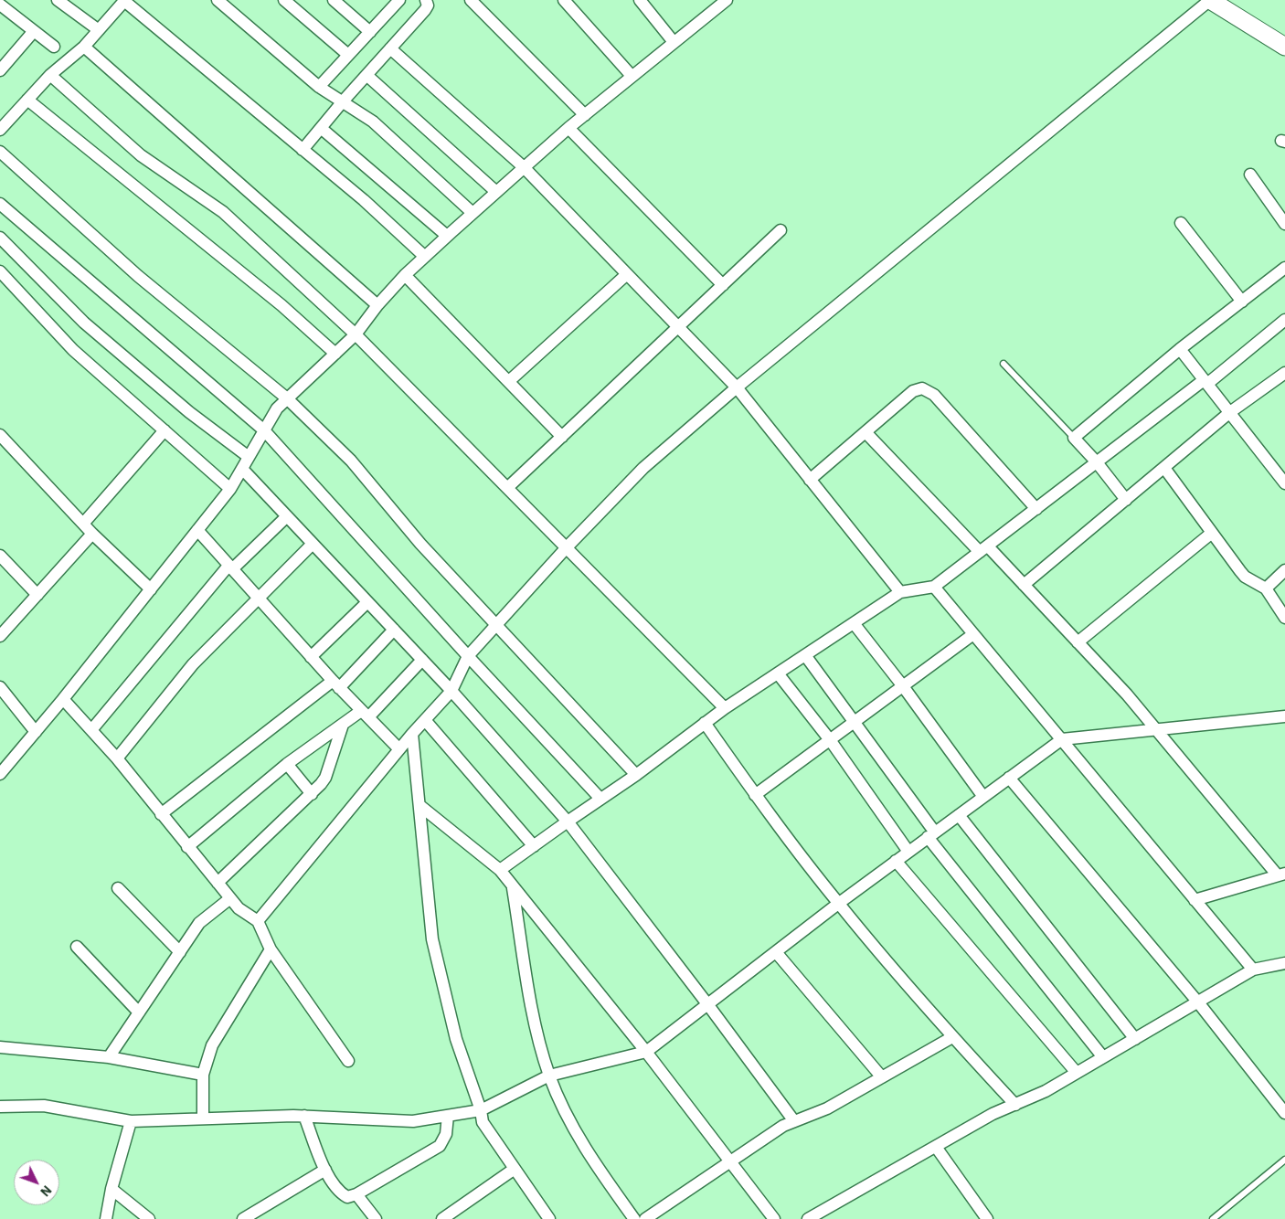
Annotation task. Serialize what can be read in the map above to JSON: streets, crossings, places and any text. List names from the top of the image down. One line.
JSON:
{"north":"bottom right"}
